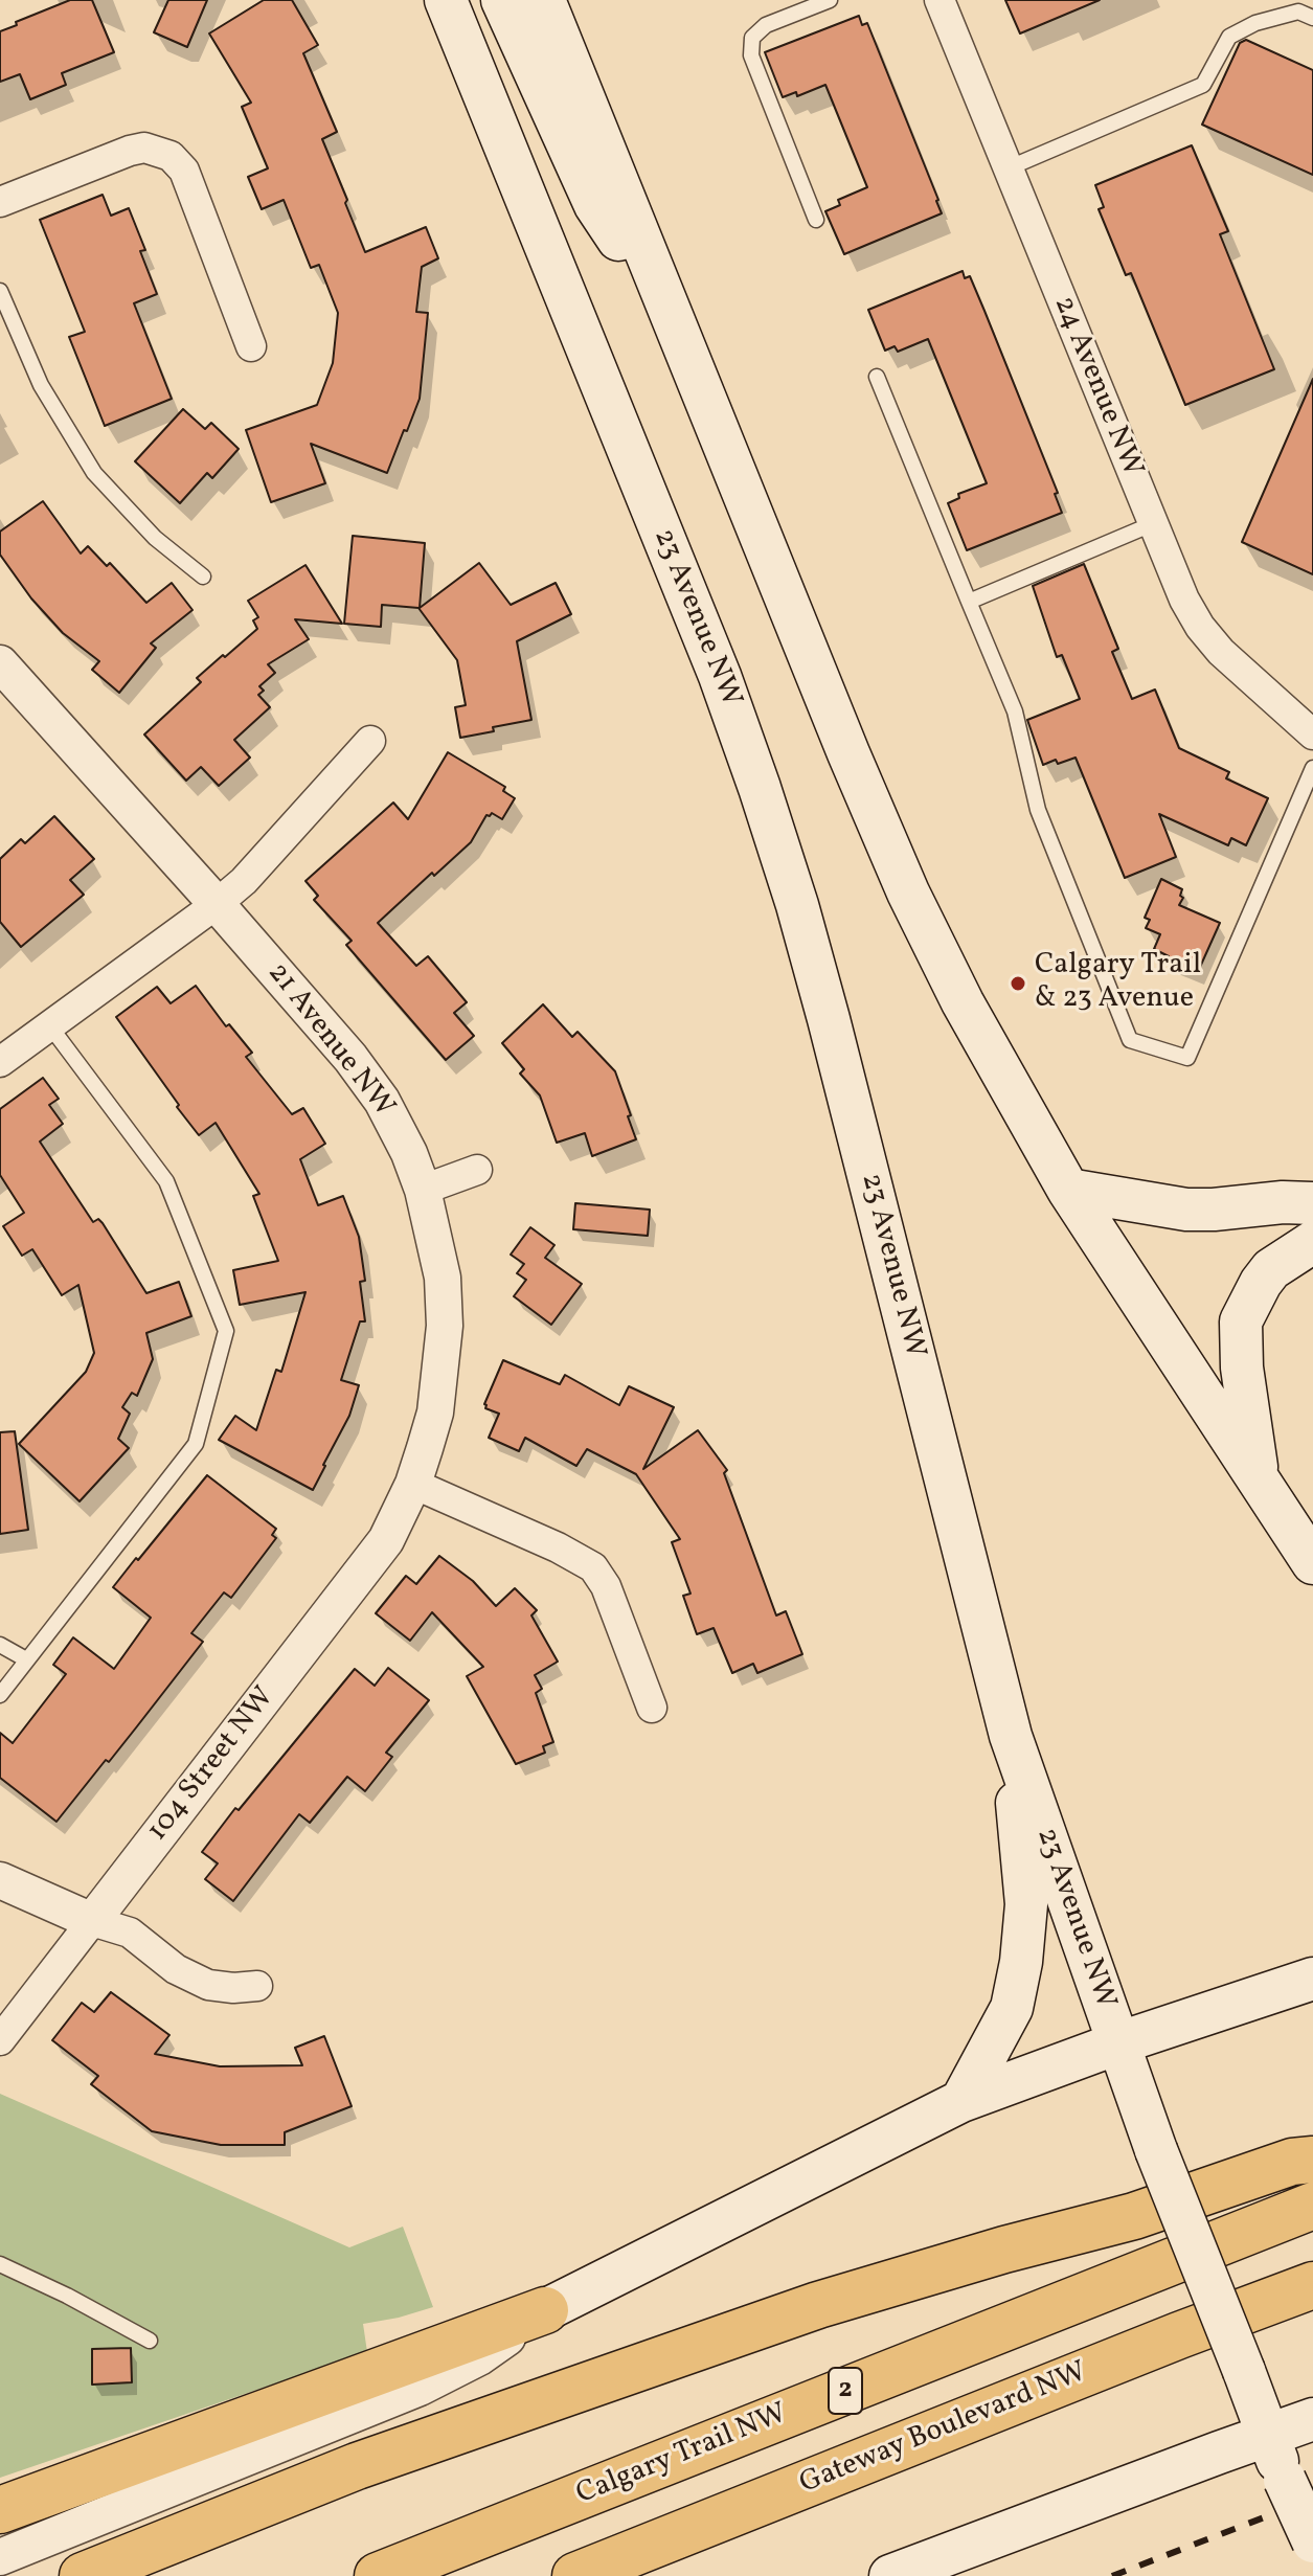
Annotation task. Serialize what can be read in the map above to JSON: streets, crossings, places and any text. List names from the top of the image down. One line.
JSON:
{"streets":{"highway":["2","Gateway Boulevard NW","Calgary Trail NW"],"main road":["23 Avenue NW"],"street":["24 Avenue NW","21 Avenue NW","104 Street NW"]},"crossings":[["21 Avenue NW","104 Street NW"]],"places":["Calgary Trail & 23 Avenue"]}
